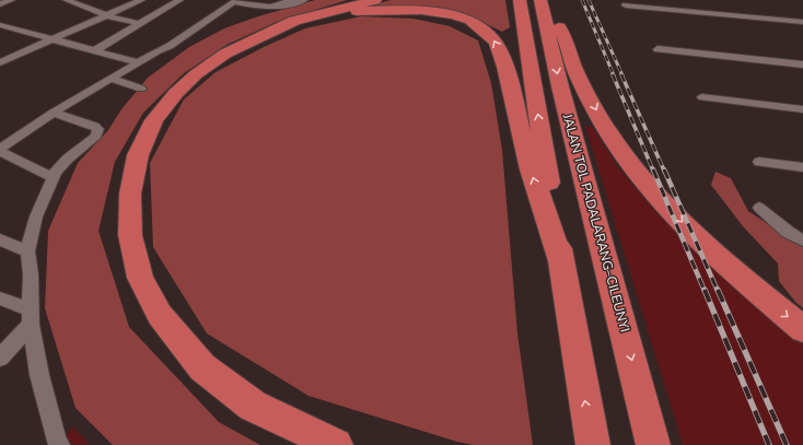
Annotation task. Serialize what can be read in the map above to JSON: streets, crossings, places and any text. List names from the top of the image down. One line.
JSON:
{"streets":{"highway":["JALAN TOL PADALARANG–CILEUNYI"]}}
